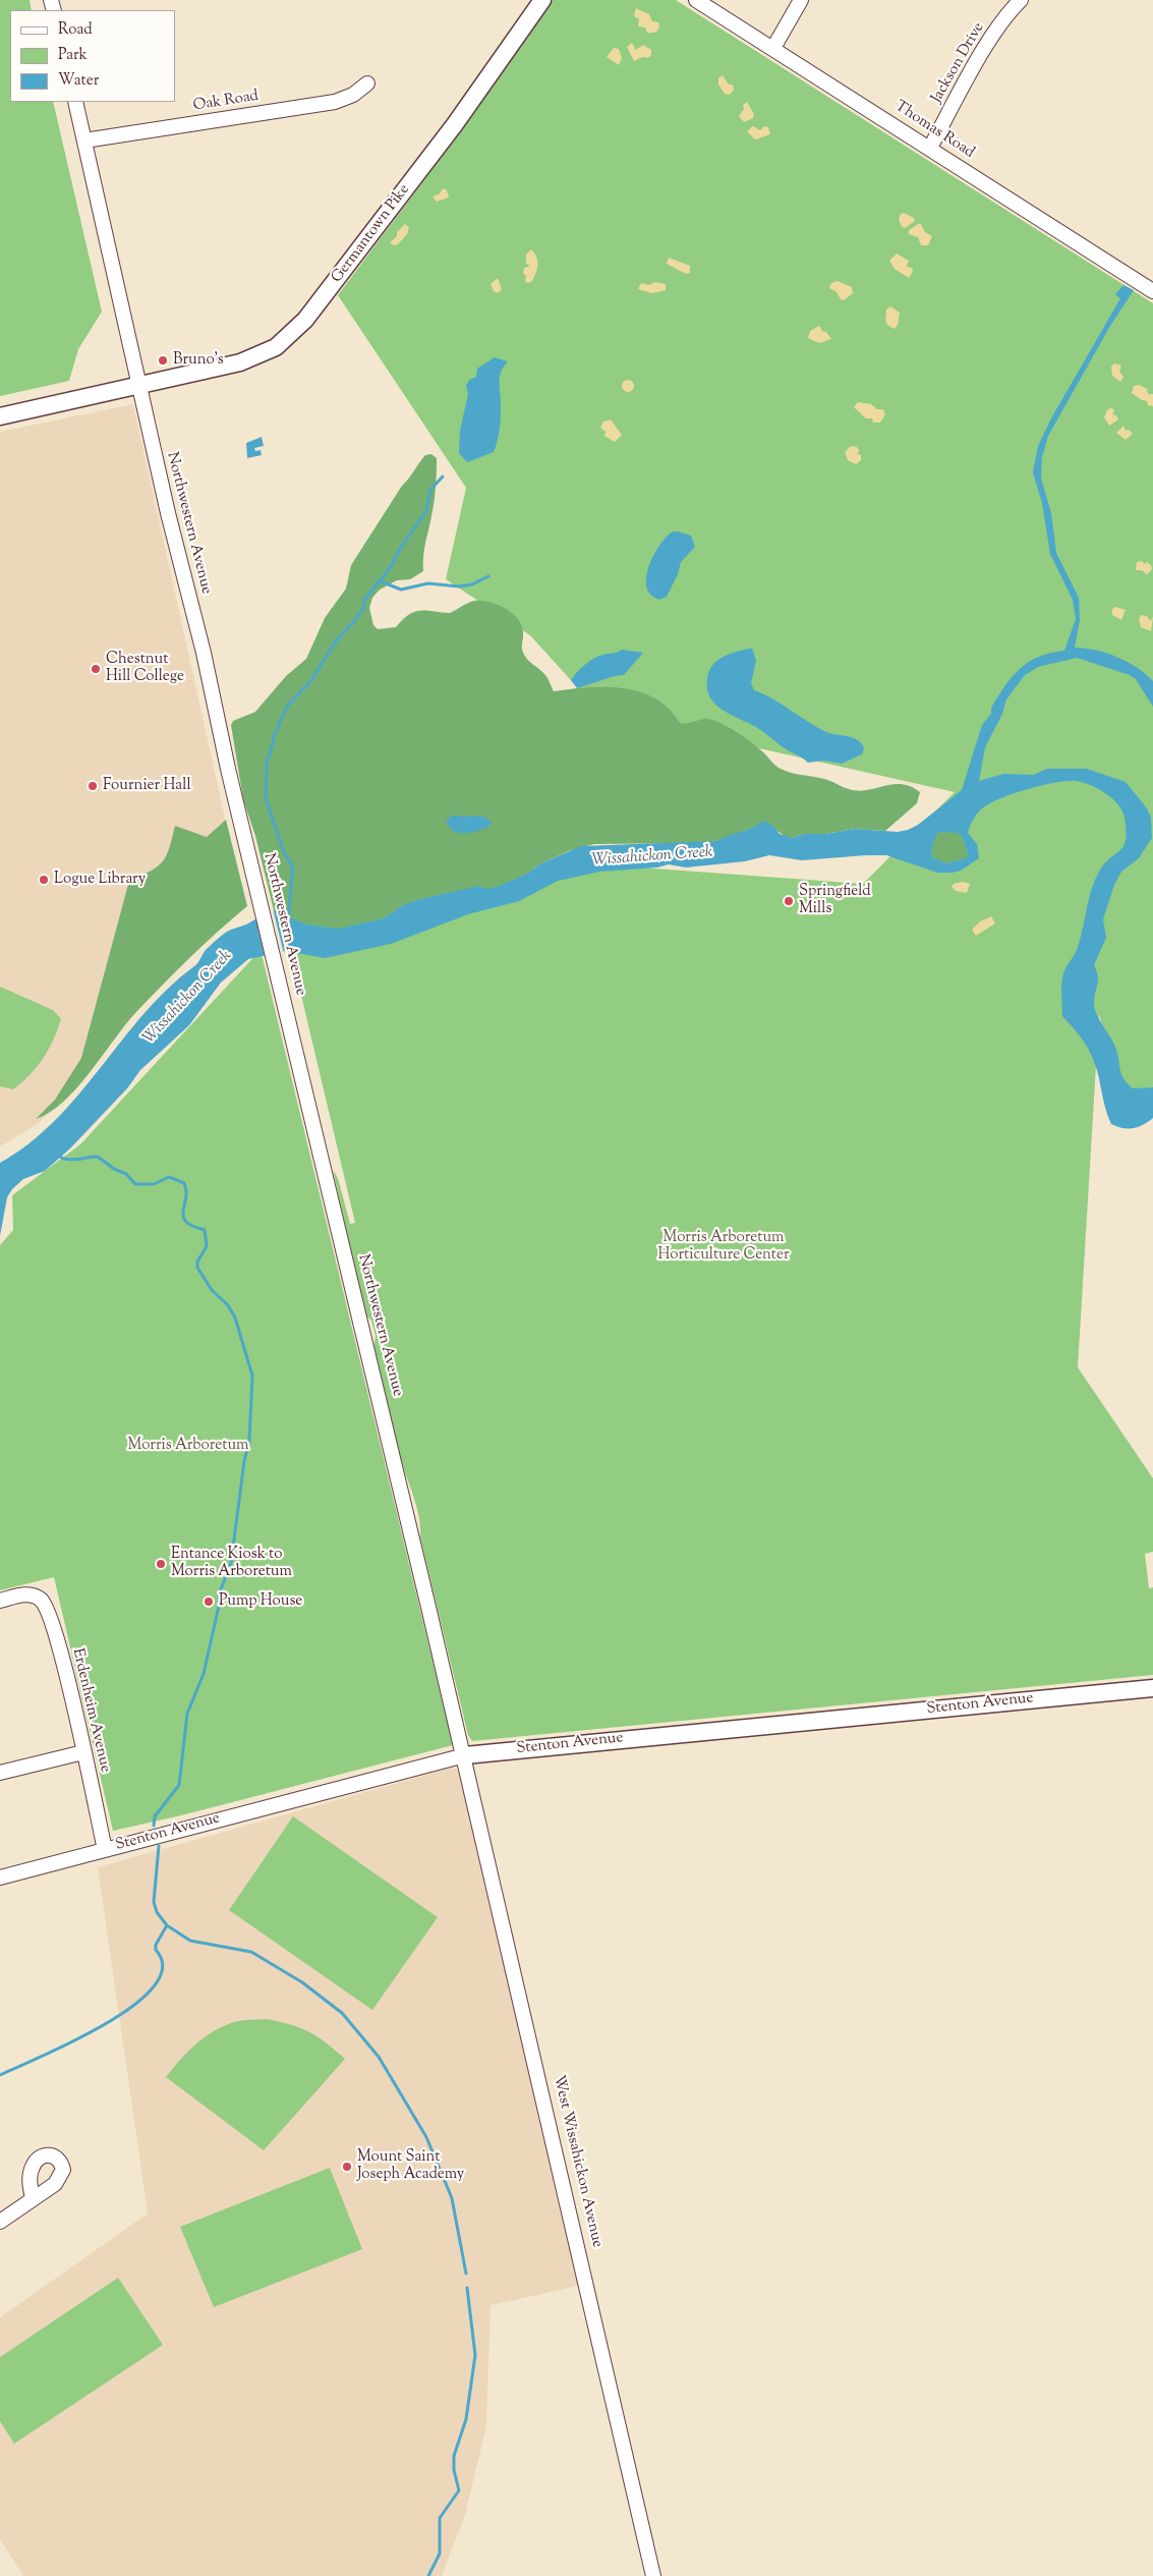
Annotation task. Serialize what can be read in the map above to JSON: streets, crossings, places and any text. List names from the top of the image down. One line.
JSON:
{"streets":{"main road":["Germantown Pike","Stenton Avenue"],"street":["Jackson Drive","Oak Road","Thomas Road","Northwestern Avenue","Erdenheim Avenue","West Wissahickon Avenue"]},"crossings":[["Jackson Drive","Thomas Road"],["Oak Road","Northwestern Avenue"],["Germantown Pike","Northwestern Avenue"],["Northwestern Avenue","Stenton Avenue"],["Northwestern Avenue","West Wissahickon Avenue"],["Stenton Avenue","Erdenheim Avenue"],["Stenton Avenue","West Wissahickon Avenue"]],"water":["Wissahickon Creek"],"parks":["Morris Arboretum Horticulture Center","Morris Arboretum"],"places":["Bruno's","Chestnut Hill College","Fournier Hall","Logue Library","Springfield Mills","Entance Kiosk to Morris Arboretum","Pump House","Mount Saint Joseph Academy"],"legend":["Road","Park","Water"]}
